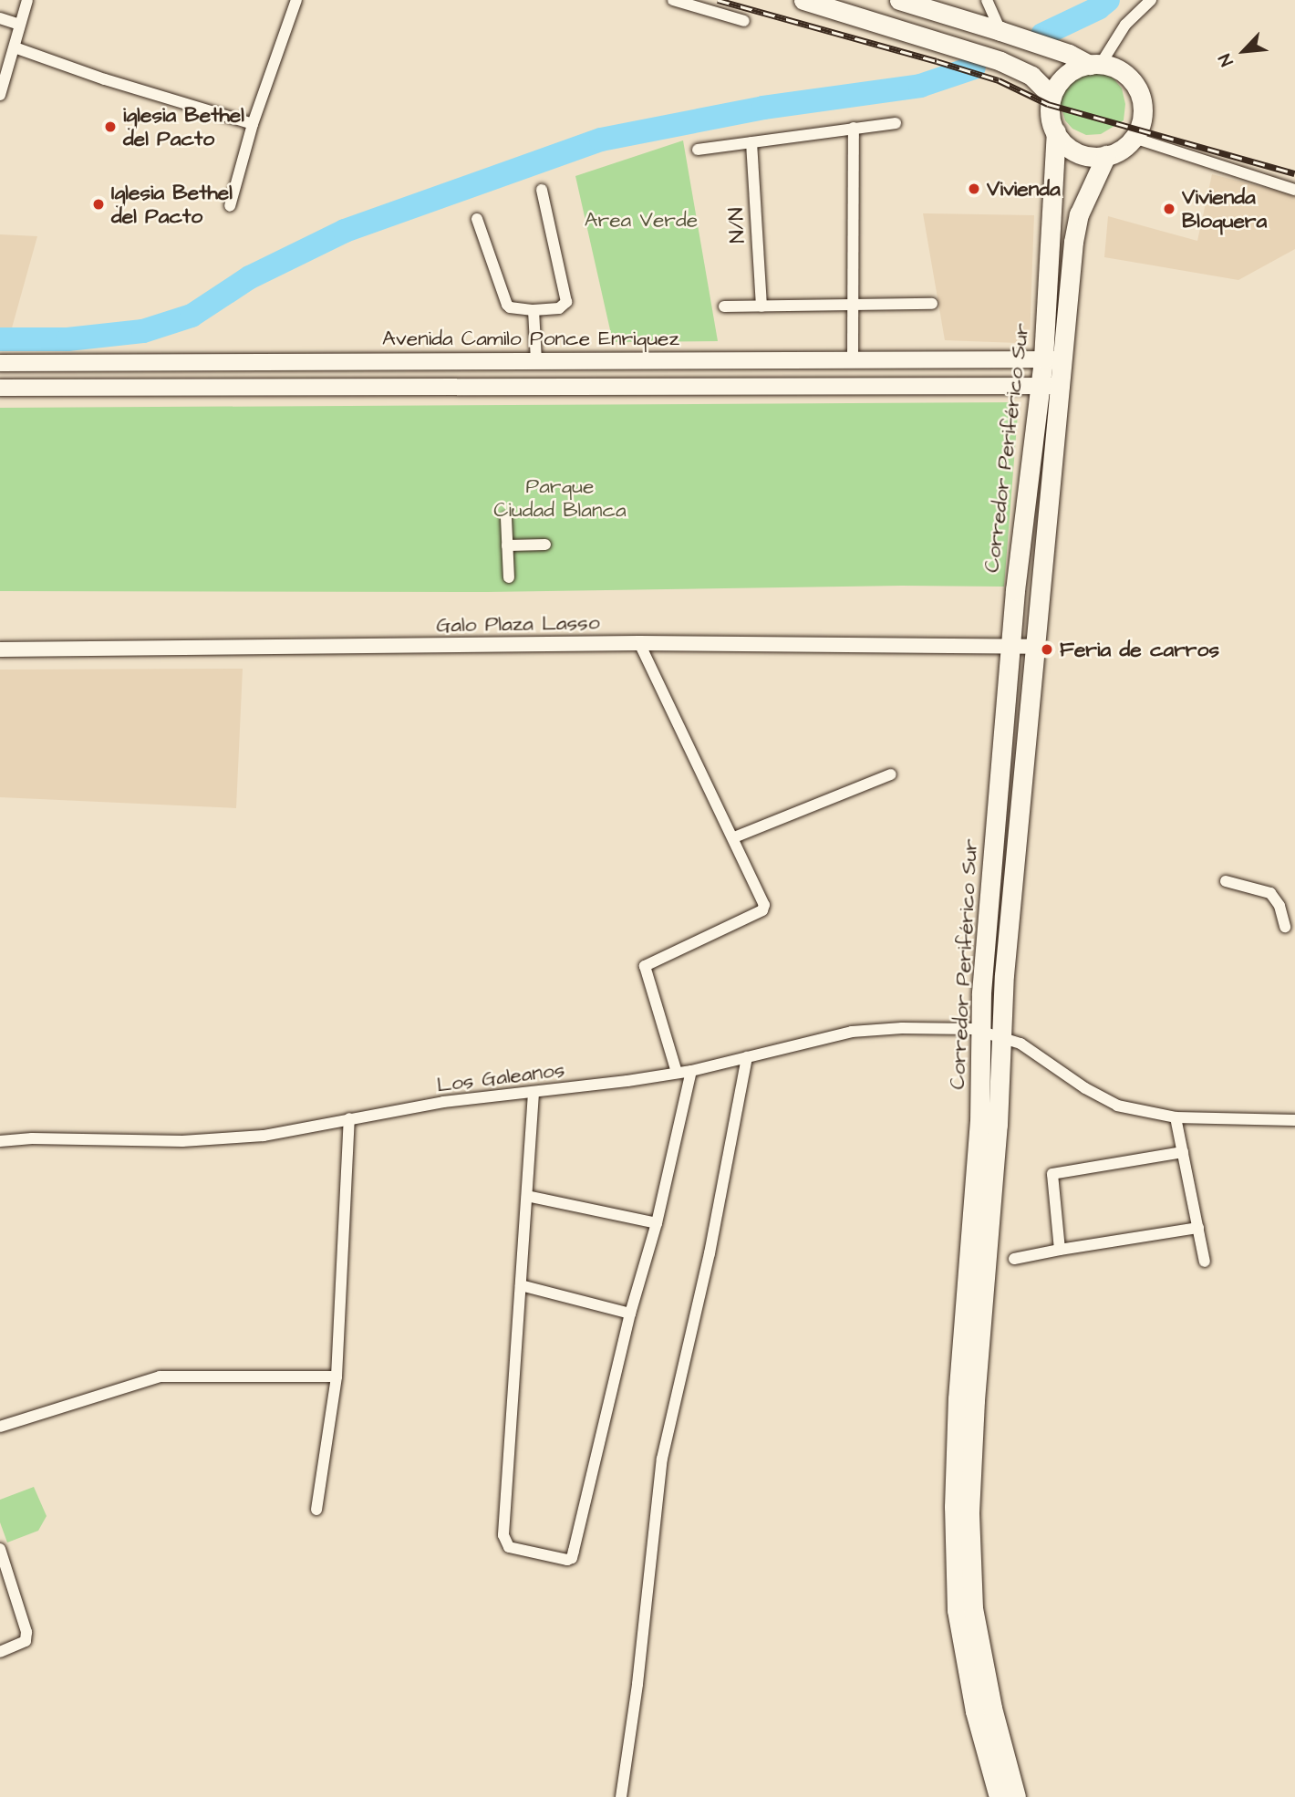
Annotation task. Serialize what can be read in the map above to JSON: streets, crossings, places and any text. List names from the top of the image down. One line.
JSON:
{"streets":{"main road":["Avenida Camilo Ponce Enriquez","Corredor Periférico Sur"],"street":["N/N","Galo Plaza Lasso","Los Galeanos"]},"crossings":[["Avenida Camilo Ponce Enriquez","Corredor Periférico Sur"],["Corredor Periférico Sur","Galo Plaza Lasso"],["Corredor Periférico Sur","Los Galeanos"]],"parks":["Area Verde","Parque Ciudad Blanca"],"places":["iglesia Bethel del Pacto","Vivienda","Iglesia Bethel del Pacto","Vivienda Bloquera","Feria de carros"],"north":"bottom left"}
